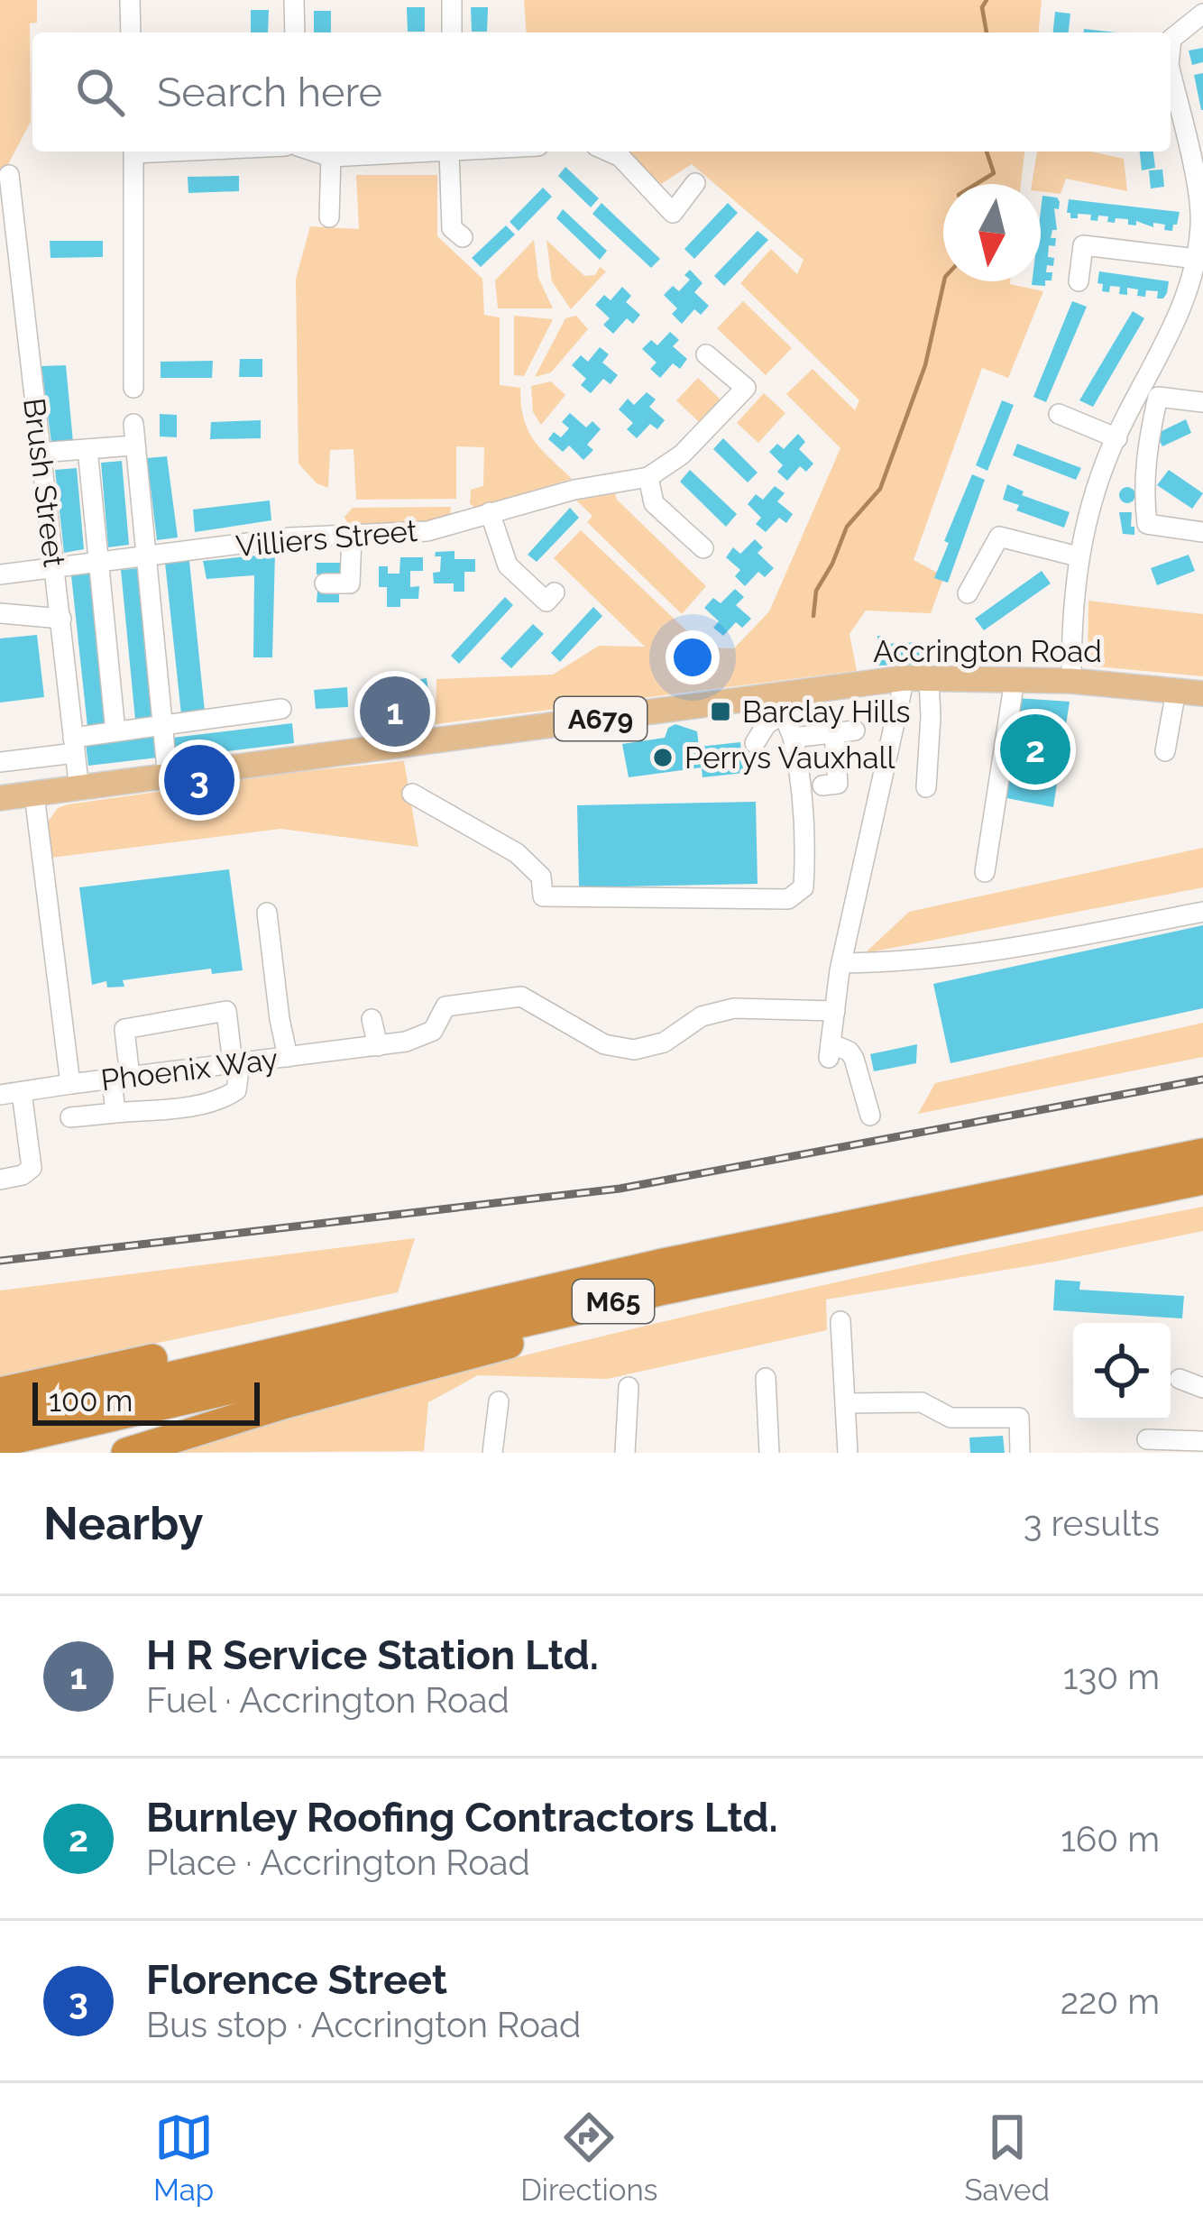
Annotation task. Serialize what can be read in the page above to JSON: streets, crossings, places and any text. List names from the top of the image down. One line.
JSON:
{"streets":{"highway":["M65"],"main road":["Accrington Road","A679"],"street":["Brush Street","Villiers Street","Phoenix Way"]},"crossings":[["Brush Street","Villiers Street"],["Brush Street","Accrington Road"],["Accrington Road","Phoenix Way"]],"places":{"transit":["Barclay Hills"],"other":["Perrys Vauxhall"]},"scale_bar":"100 m","north":"bottom","page":{"search":"Search here","pins":["1","2","3"],"scale":"100 m","heading":["Nearby","3 results"],"list":[{"mark":"1","name":"H R Service Station Ltd.","note":"Fuel · Accrington Road","value":"130 m"},{"mark":"2","name":"Burnley Roofing Contractors Ltd.","note":"Place · Accrington Road","value":"160 m"},{"mark":"3","name":"Florence Street","note":"Bus stop · Accrington Road","value":"220 m"}],"nav":["Map","Directions","Saved"]}}
